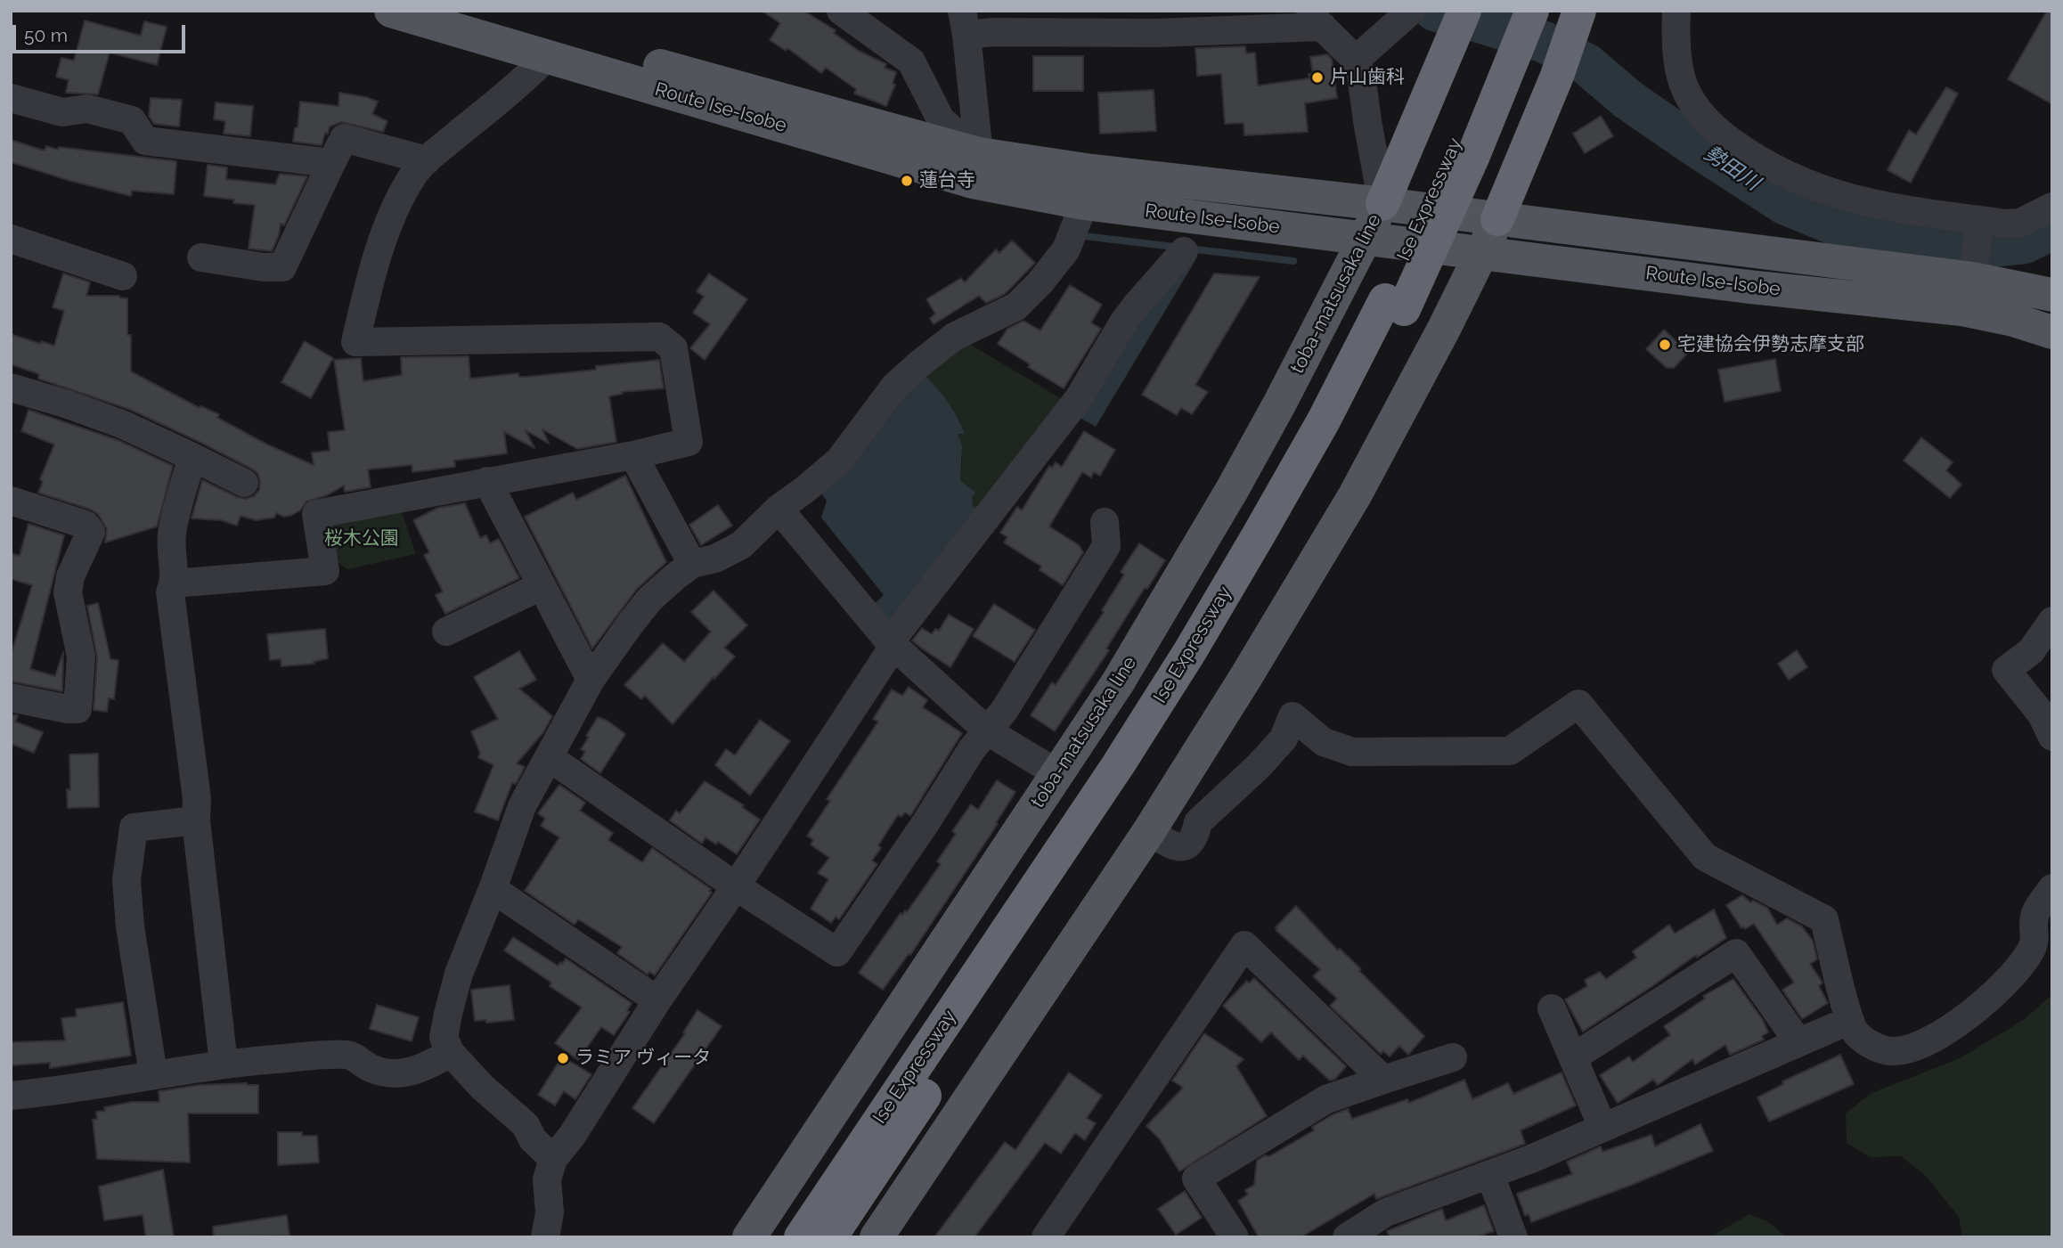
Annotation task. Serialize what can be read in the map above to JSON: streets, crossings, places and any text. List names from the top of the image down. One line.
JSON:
{"streets":{"highway":["Ise Expressway"],"main road":["Route Ise-Isobe","toba-matsusaka line"]},"crossings":[["Route Ise-Isobe","toba-matsusaka line"]],"water":["勢田川"],"parks":["桜木公園"],"places":["片山歯科","蓮台寺","宅建協会伊勢志摩支部","ラミア ヴィータ"],"scale_bar":"50 m"}
